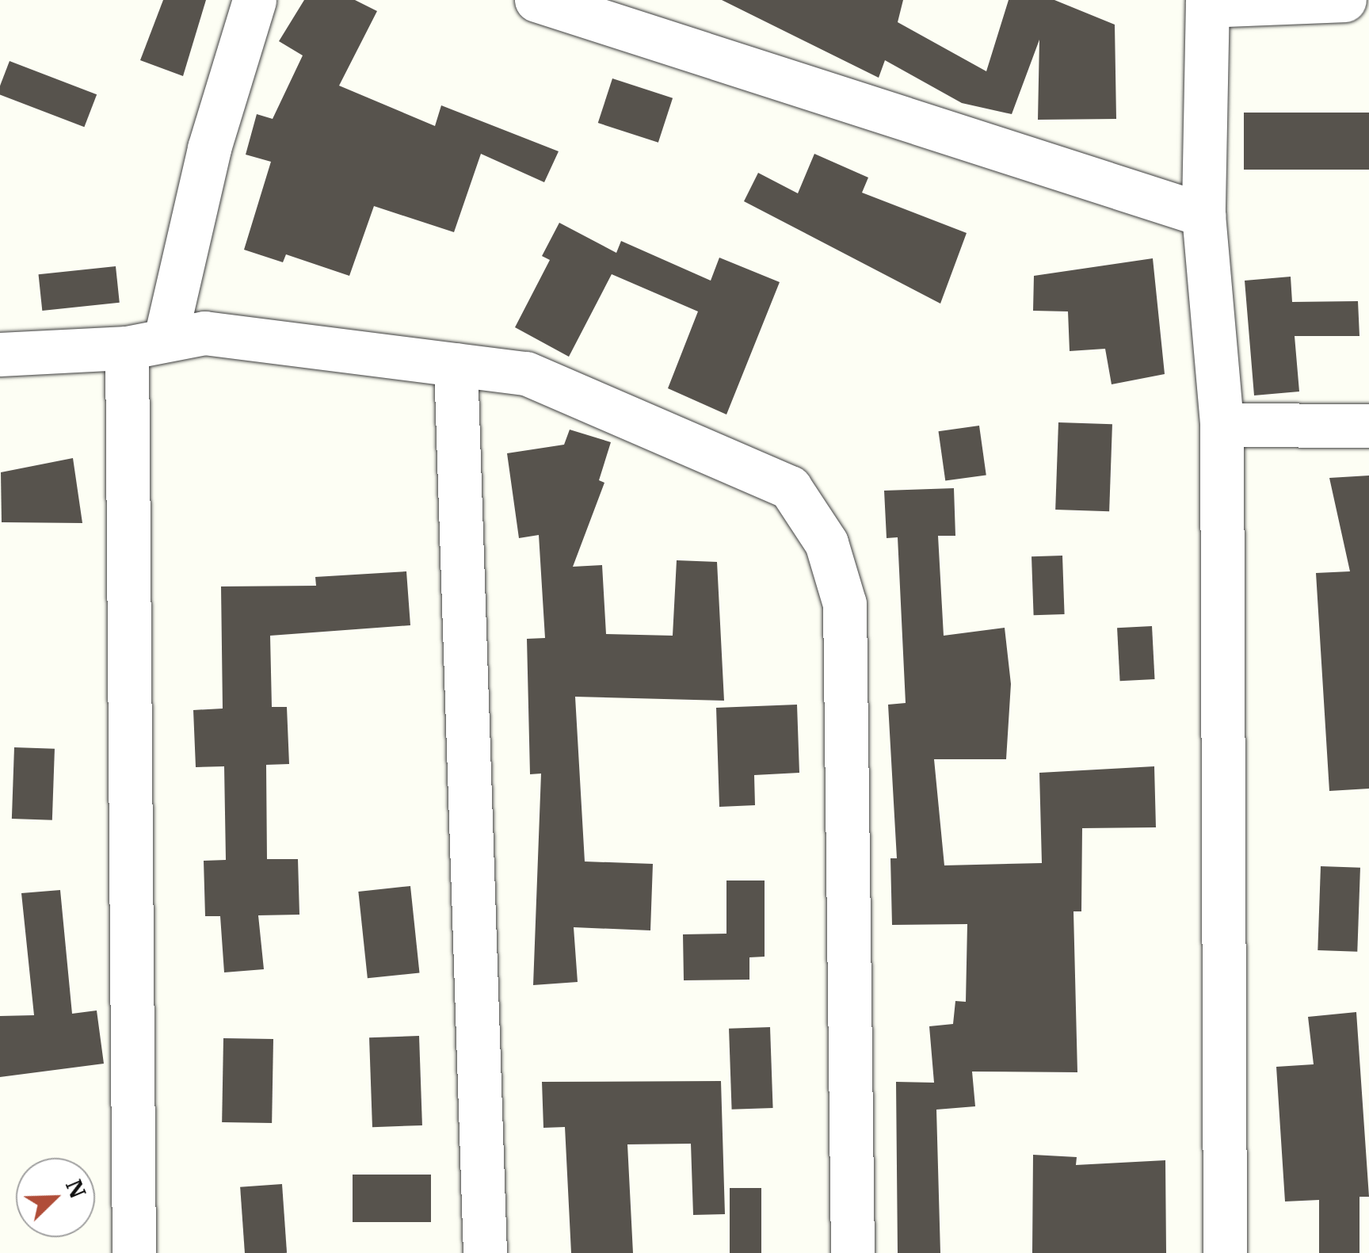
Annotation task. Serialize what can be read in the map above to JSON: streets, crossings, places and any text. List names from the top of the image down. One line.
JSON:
{"north":"top right"}
